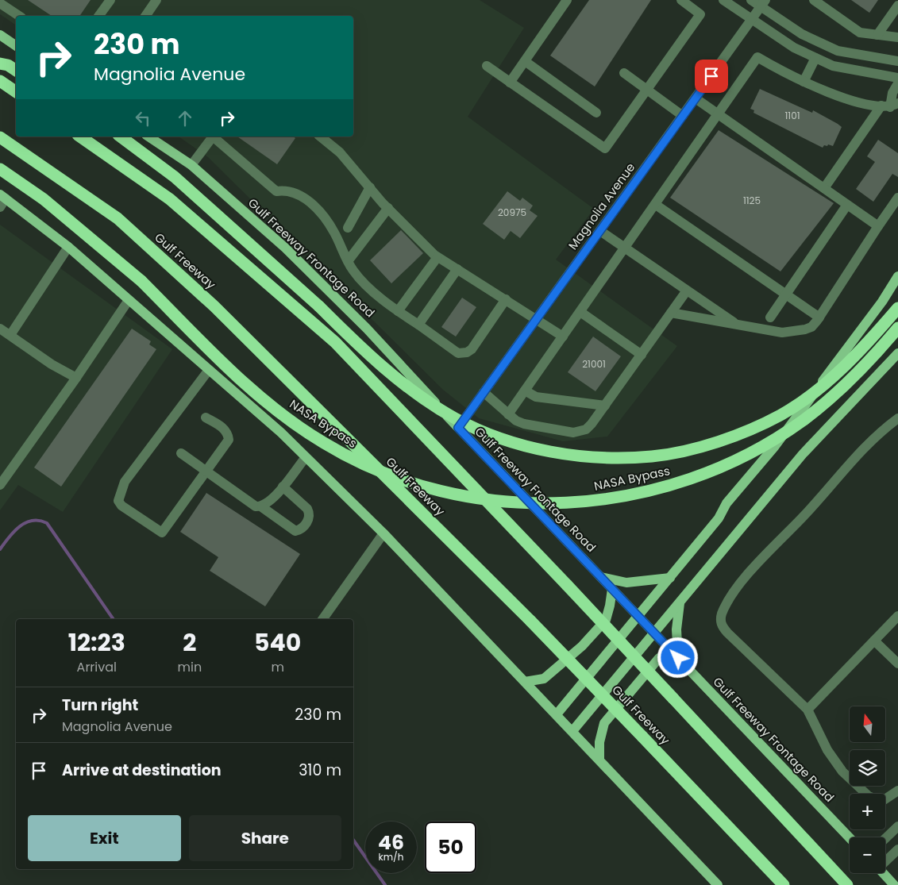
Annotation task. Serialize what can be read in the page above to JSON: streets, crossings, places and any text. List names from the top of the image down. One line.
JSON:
{"streets":{"highway":["Gulf Freeway","NASA Bypass"],"main road":["Gulf Freeway Frontage Road"],"street":["Magnolia Avenue"]},"crossings":[["Magnolia Avenue","Gulf Freeway Frontage Road"]],"house_numbers":["1101","1125","20975","21001"],"north":"top","page":{"turn":["230 m","Magnolia Avenue"],"eta":["12:23","Arrival","2","min","540","m"],"list":[{"name":"Turn right","note":"Magnolia Avenue","value":"230 m"},{"name":"Arrive at destination","value":"310 m"}],"map_buttons":["+","−"],"buttons":["Exit","Share"],"speed":"46 km/h","limit":"50"}}
